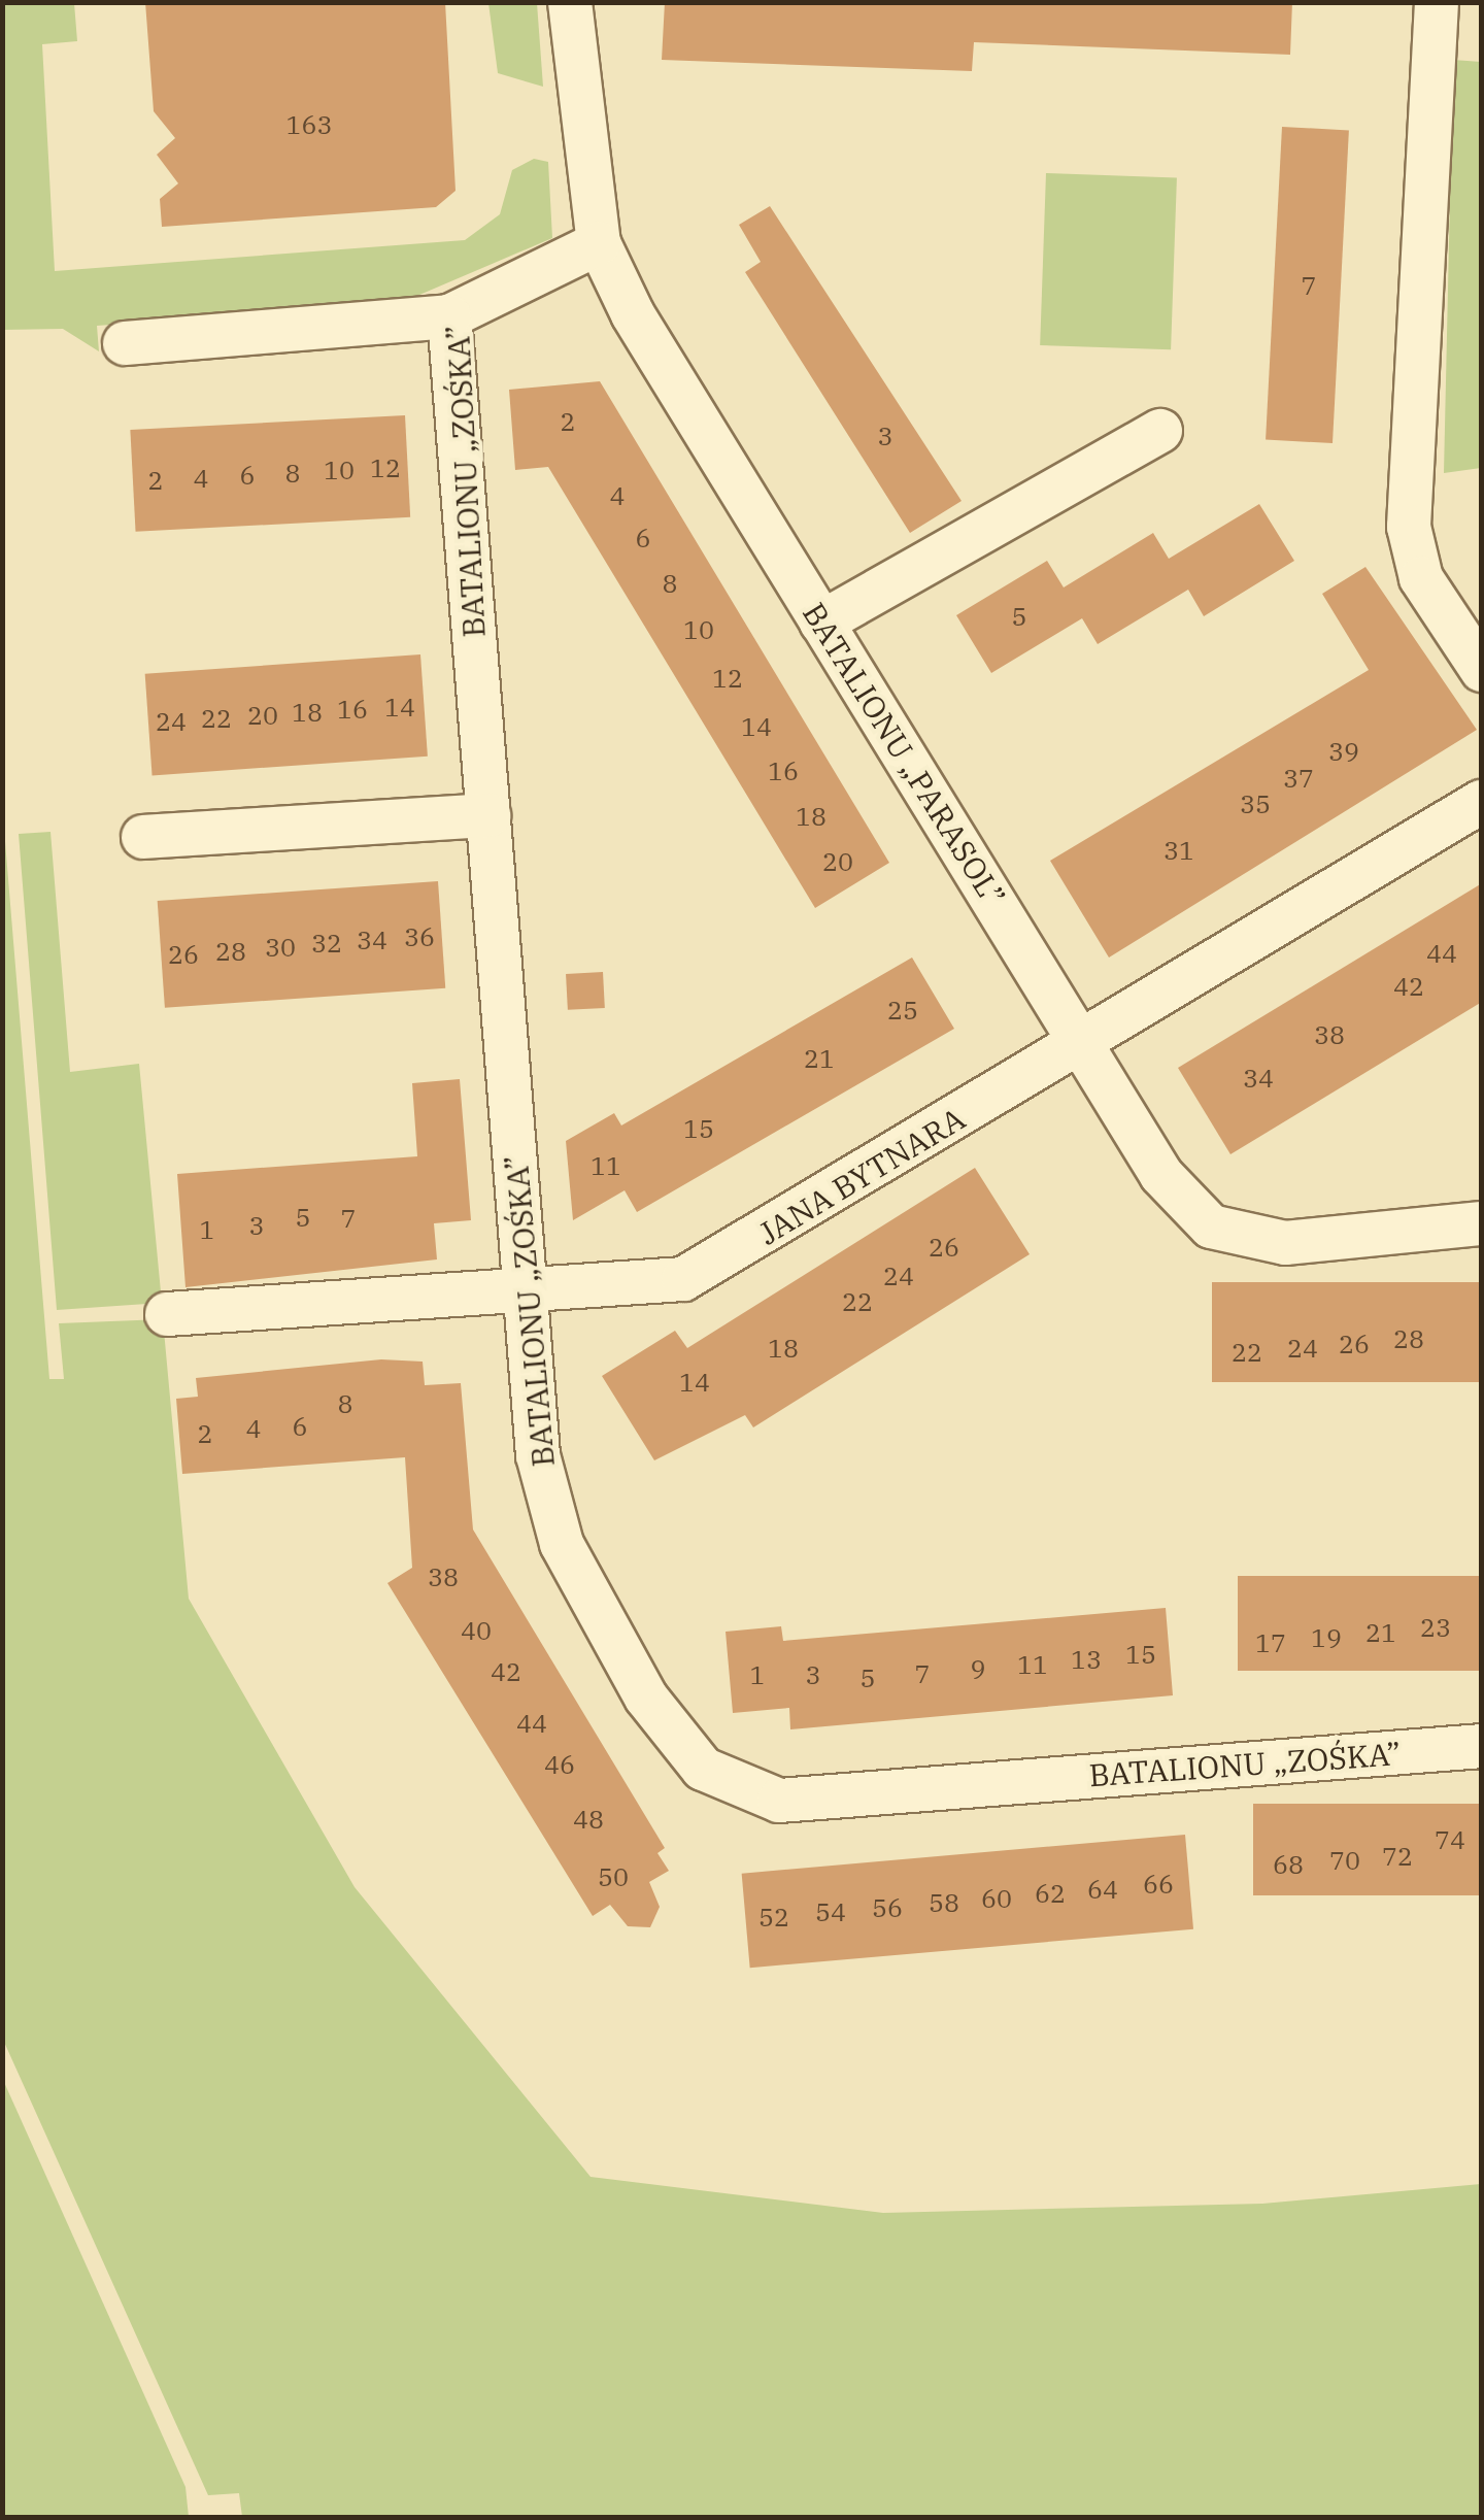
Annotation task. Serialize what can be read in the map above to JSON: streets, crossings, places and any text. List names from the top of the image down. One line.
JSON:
{"streets":{"street":["BATALIONU „ZOŚKA”","BATALIONU „PARASOL”","JANA BYTNARA"]},"crossings":[["BATALIONU „ZOŚKA”","BATALIONU „PARASOL”"],["BATALIONU „ZOŚKA”","JANA BYTNARA"],["BATALIONU „PARASOL”","JANA BYTNARA"]],"house_numbers":["163","7","2","3","12","10","8","6","4","2","4","6","8","5","10","12","14","16","18","20","22","24","14","39","16","37","35","18","31","20","36","34","32","30","28","44","26","42","25","38","21","34","15","11","5","7","3","1","26","24","22","28","26","18","24","22","14","8","6","4","2","38","23","40","21","19","17","15","13","11","9","42","7","1","3","5","44","46","48","74","72","70","68","50","66","64","62","60","58","56","54","52"]}
